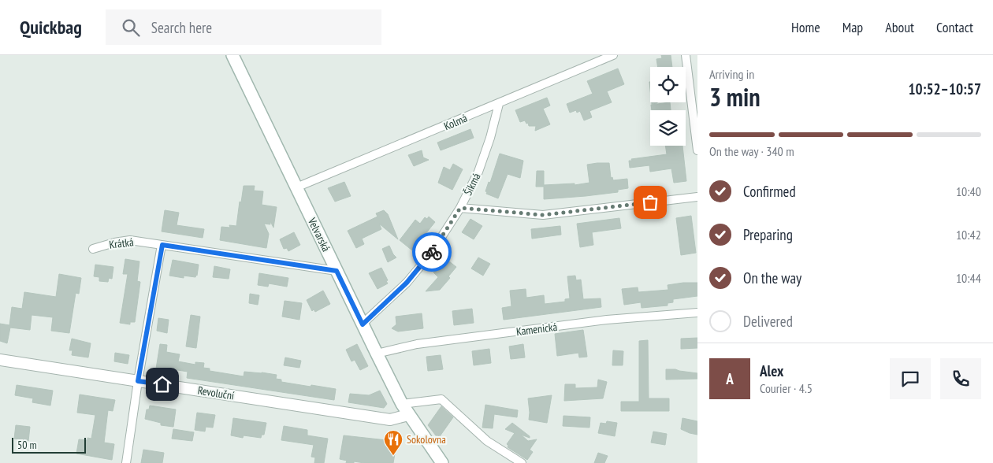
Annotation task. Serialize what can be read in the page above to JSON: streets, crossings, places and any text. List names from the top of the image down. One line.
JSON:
{"streets":{"main road":["Velvarská"],"street":["Kolmá","Šikmá","Krátká","Kamenická","Revoluční"]},"crossings":[["Kolmá","Šikmá"],["Kolmá","Velvarská"],["Šikmá","Velvarská"],["Velvarská","Krátká"],["Velvarská","Kamenická"],["Velvarská","Revoluční"]],"places":{"restaurant":["Sokolovna"]},"scale_bar":"50 m","page":{"header":"Quickbag","search":"Search here","nav":["Home","Map","About","Contact"],"heading":["3 min","Arriving in","10:52–10:57"],"panel":["Alex","Courier · 4.5"],"bar":"On the way · 340 m","list":[["Confirmed","10:40"],["Preparing","10:42"],["On the way","10:44"],"Delivered"],"round":"A","scale":"50 m"}}
